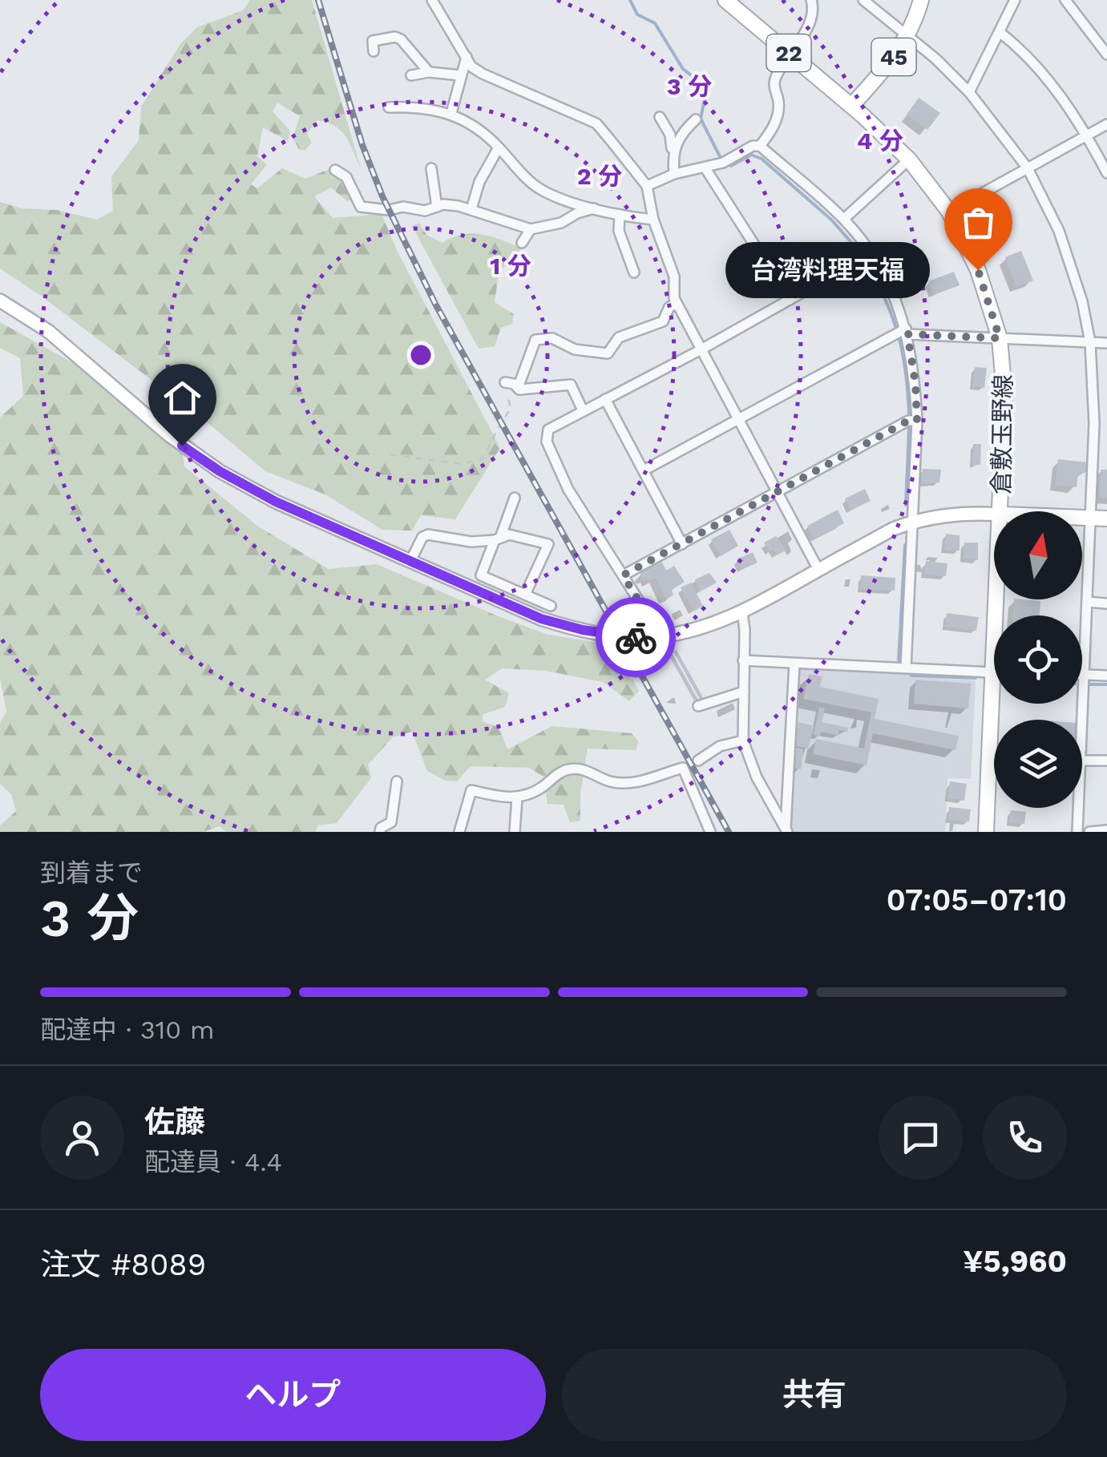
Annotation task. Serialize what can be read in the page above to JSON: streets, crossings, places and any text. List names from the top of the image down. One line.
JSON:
{"streets":{"main road":["22","45","倉敷玉野線"]},"crossings":[["45","倉敷玉野線"]],"places":["台湾料理天福"],"north":"top","page":{"bubble":"台湾料理天福","heading":["3 分","到着まで","07:05–07:10"],"panel":["佐藤","配達員 · 4.4","注文 #8089","¥5,960"],"bar":"配達中 · 310 m","buttons":["ヘルプ","共有"]},"rings":["3 分","4 分","2 分","1 分"]}
